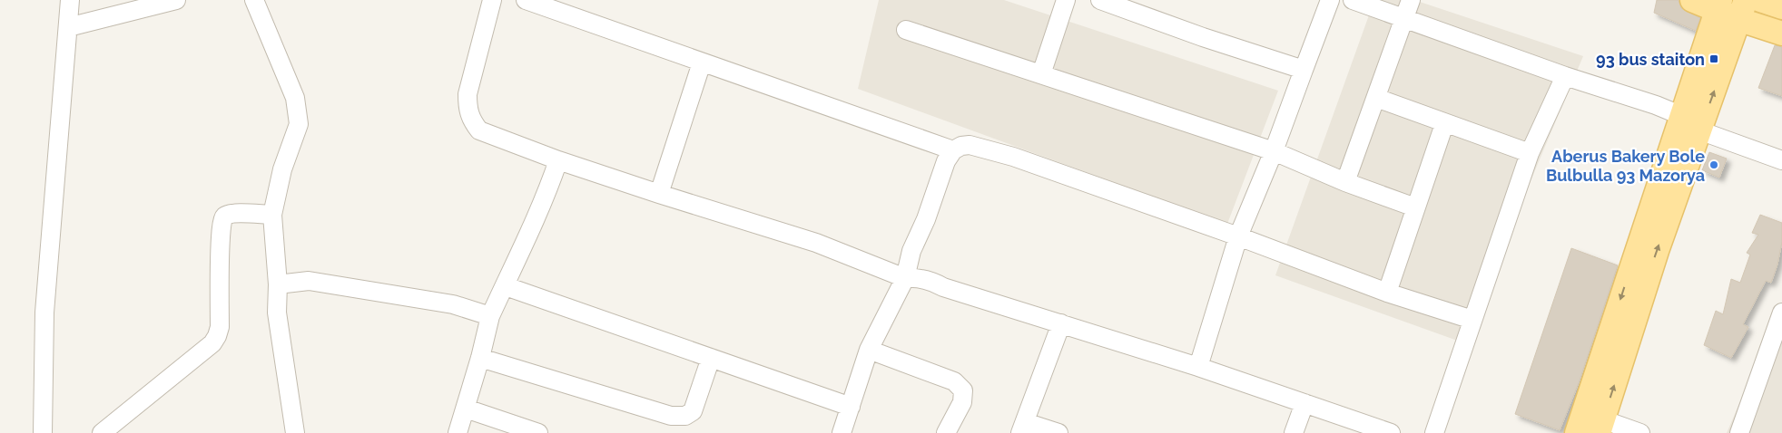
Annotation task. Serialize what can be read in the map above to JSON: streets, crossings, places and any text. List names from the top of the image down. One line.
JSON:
{"places":{"transit":["93 bus staiton"],"other":["Aberus Bakery Bole Bulbulla 93 Mazorya"]}}
